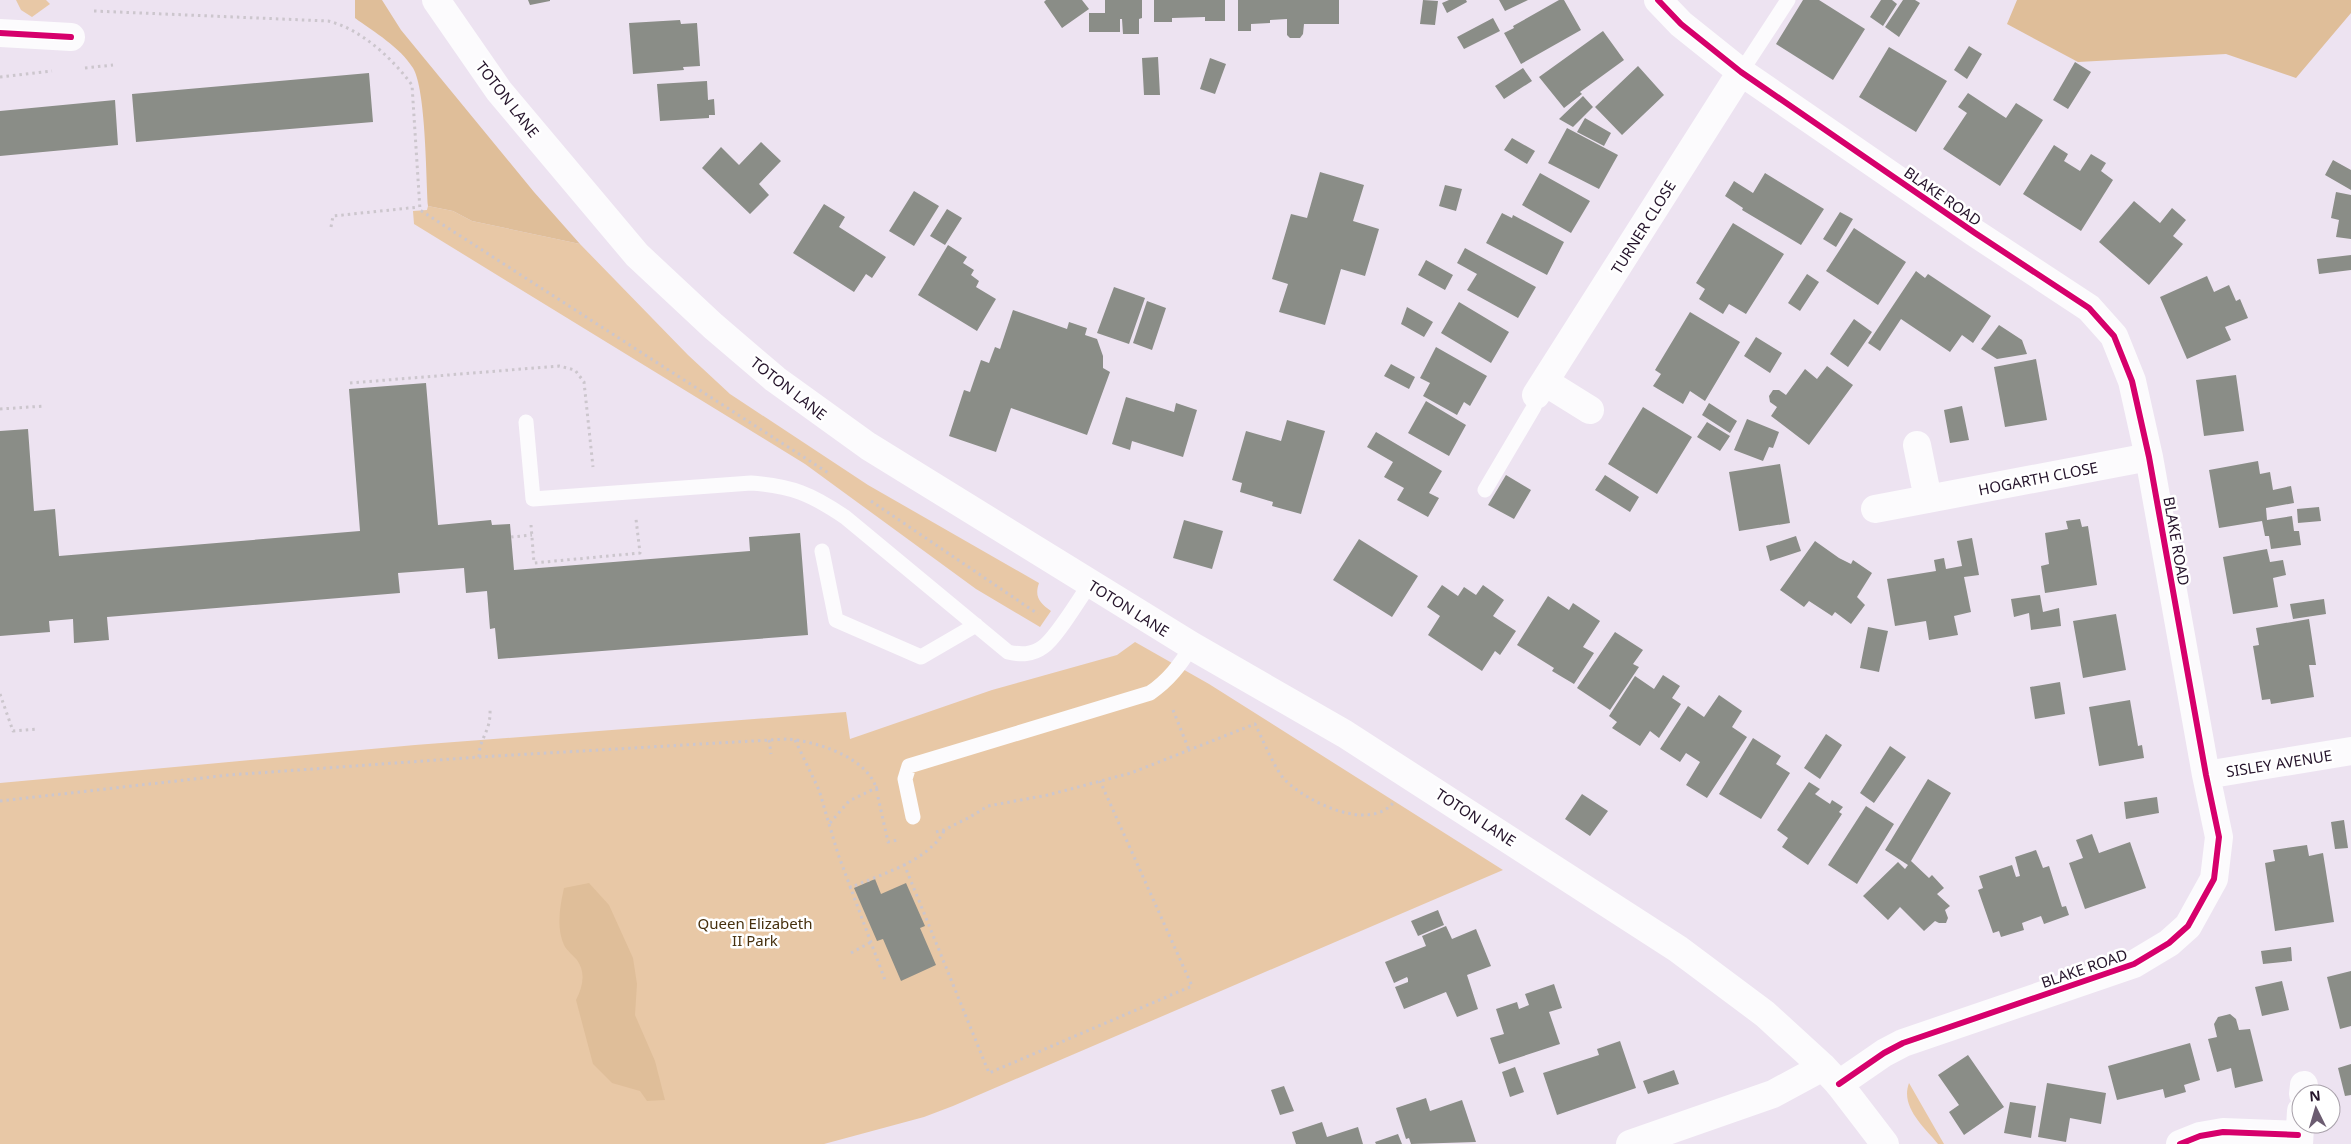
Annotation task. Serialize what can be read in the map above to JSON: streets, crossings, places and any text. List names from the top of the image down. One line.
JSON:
{"streets":{"street":["TOTON LANE","BLAKE ROAD","TURNER CLOSE","HOGARTH CLOSE","SISLEY AVENUE"]},"crossings":[["TOTON LANE","BLAKE ROAD"],["BLAKE ROAD","TURNER CLOSE"],["BLAKE ROAD","HOGARTH CLOSE"],["BLAKE ROAD","SISLEY AVENUE"]],"parks":["Queen Elizabeth II Park"],"north":"top"}
